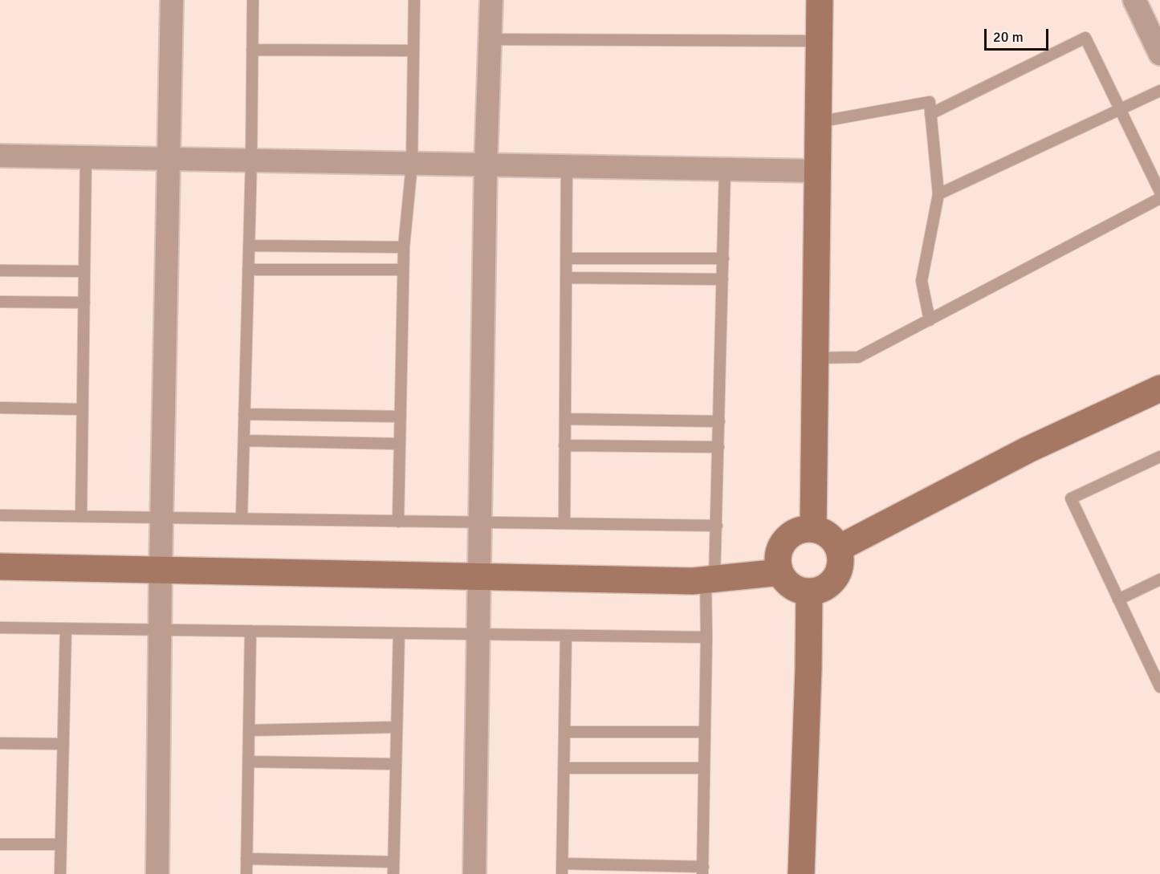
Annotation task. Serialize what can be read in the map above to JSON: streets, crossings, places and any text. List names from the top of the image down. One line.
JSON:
{"scale_bar":"20 m"}
